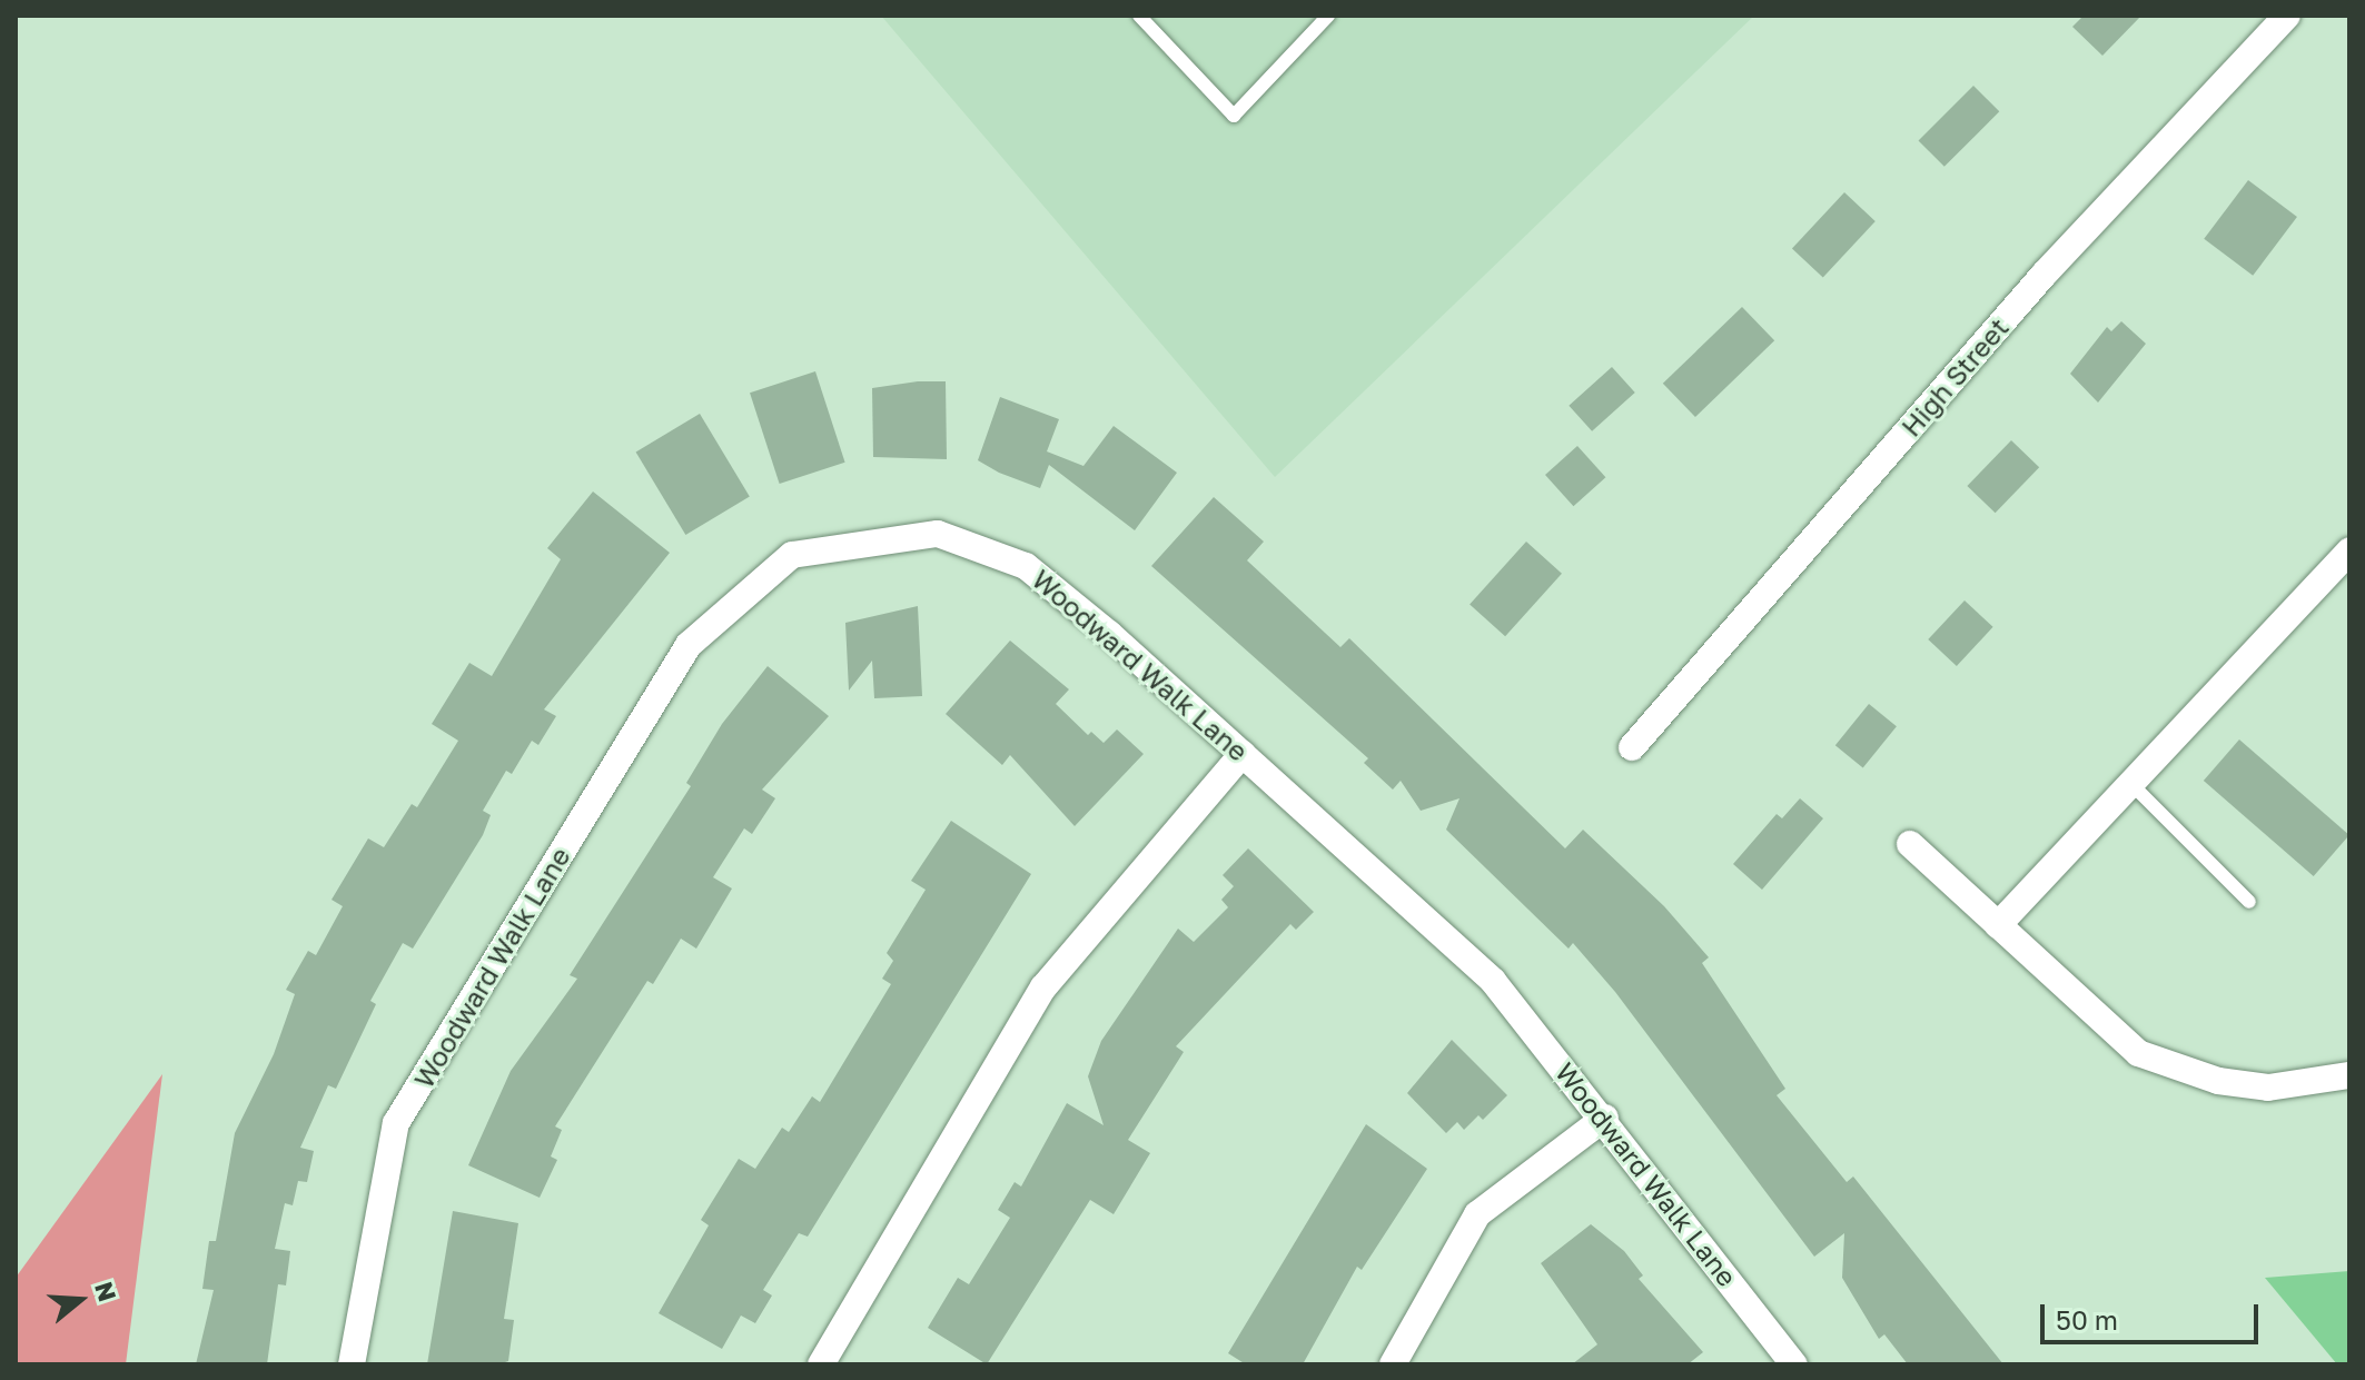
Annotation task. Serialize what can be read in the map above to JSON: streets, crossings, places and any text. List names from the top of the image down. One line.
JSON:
{"streets":{"street":["High Street","Woodward Walk Lane"]},"scale_bar":"50 m","north":"right"}
